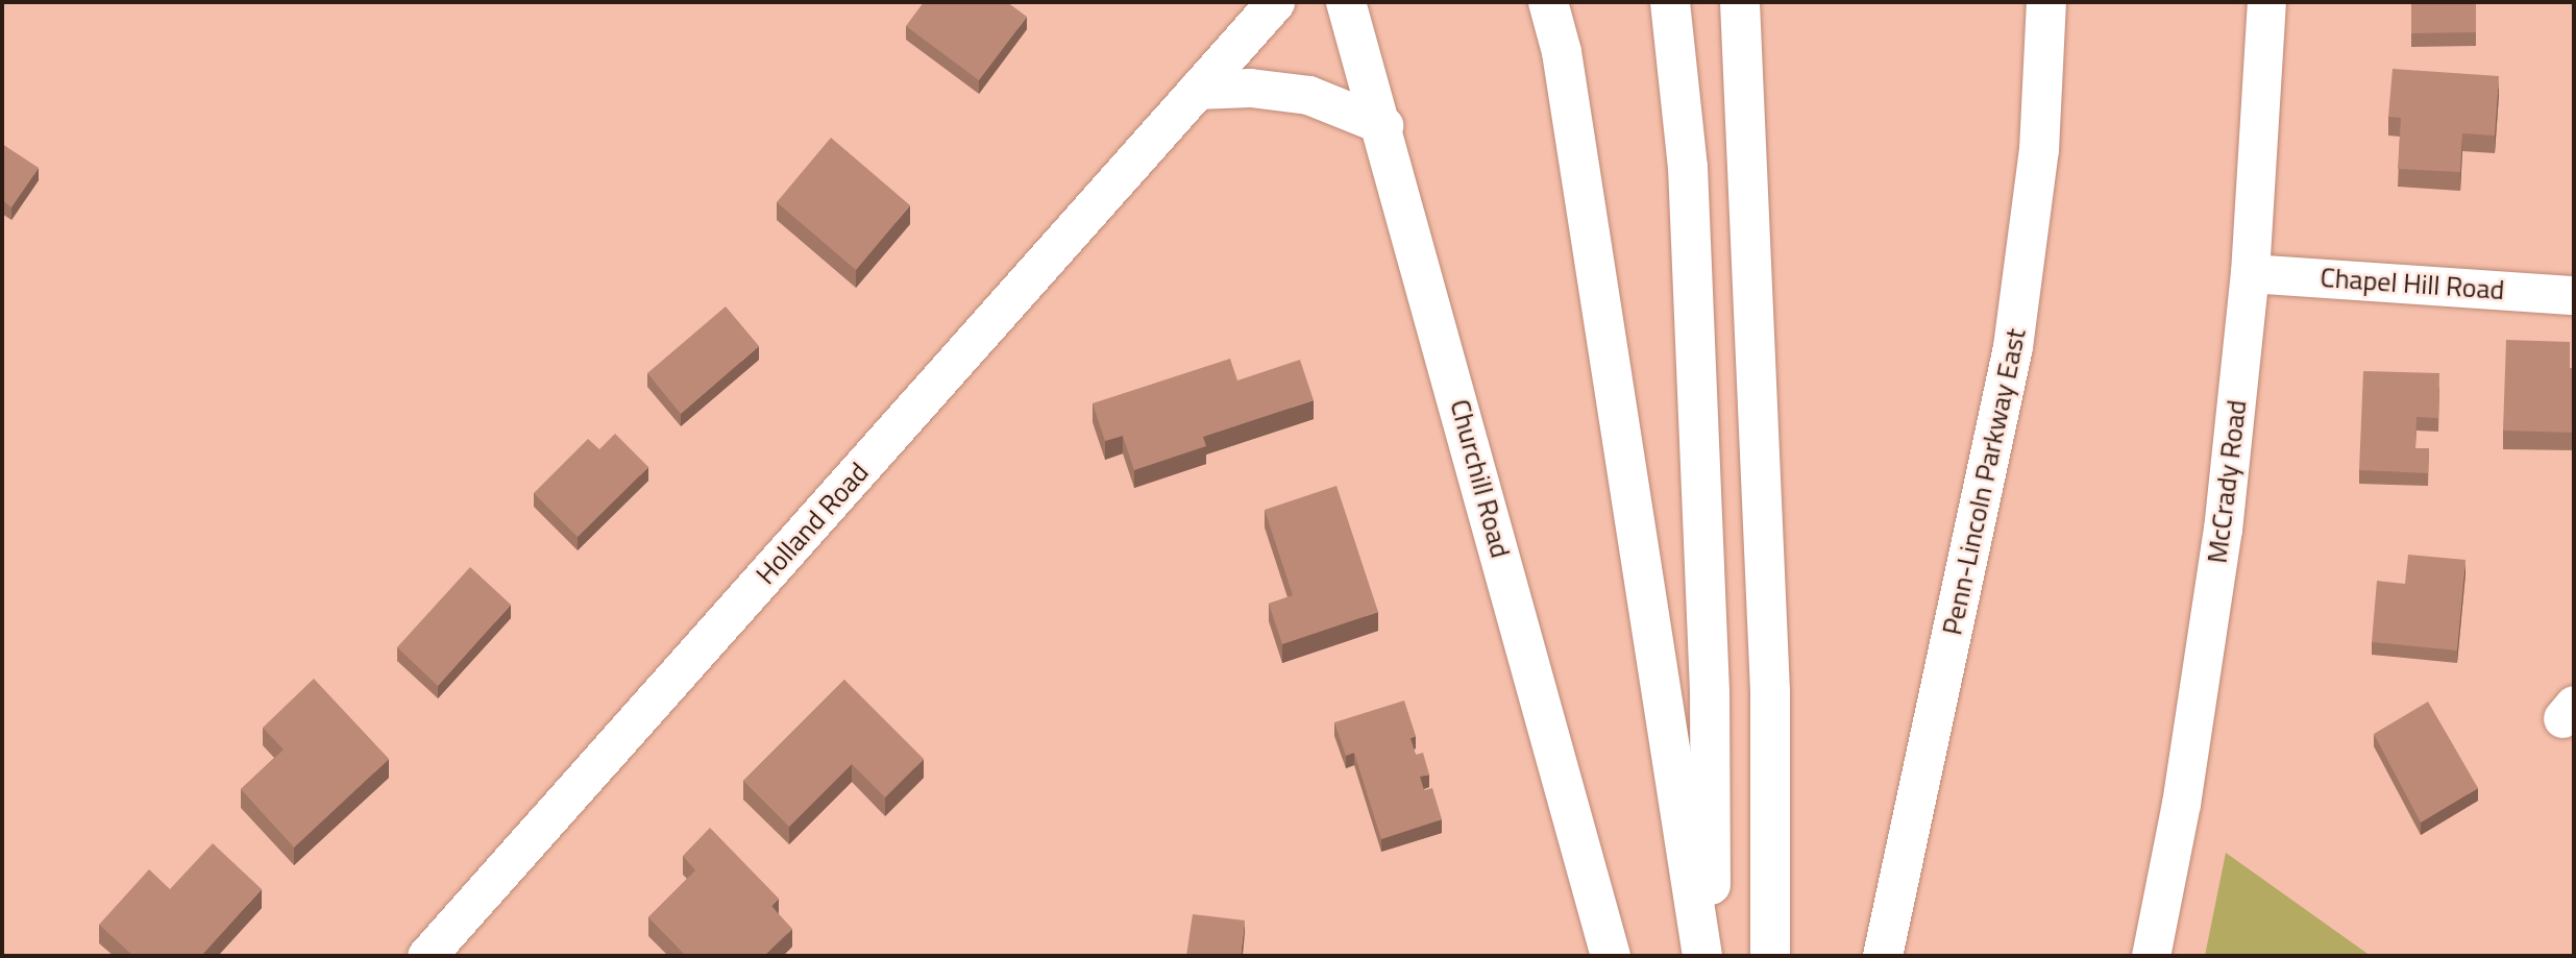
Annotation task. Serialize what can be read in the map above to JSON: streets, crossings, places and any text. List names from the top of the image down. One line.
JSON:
{"streets":{"main road":["Churchill Road","Penn-Lincoln Parkway East"],"street":["Chapel Hill Road","McCrady Road","Holland Road"]},"crossings":[["Chapel Hill Road","McCrady Road"]]}
